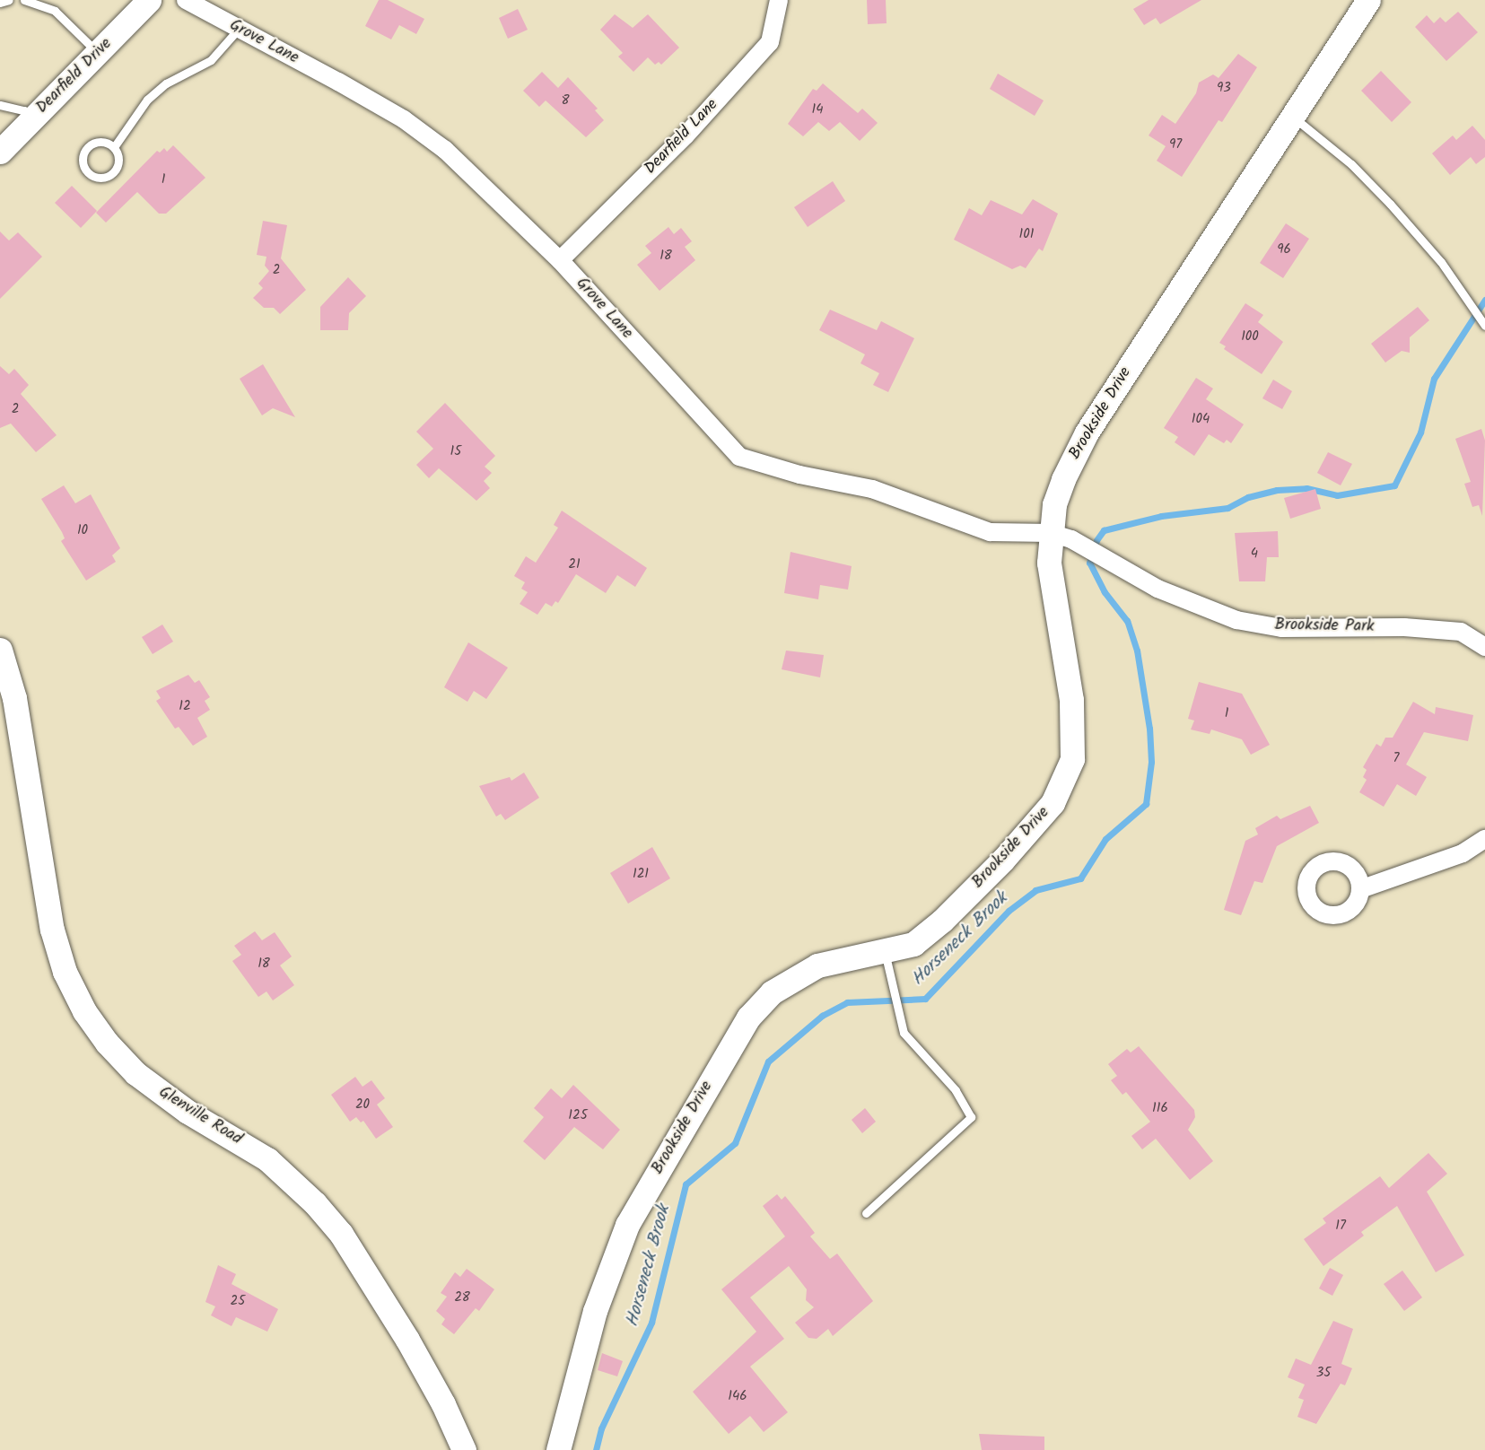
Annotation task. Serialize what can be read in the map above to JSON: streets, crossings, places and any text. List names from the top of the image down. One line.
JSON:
{"streets":{"street":["Grove Lane","Dearfield Drive","Dearfield Lane","Brookside Drive","Brookside Park","Glenville Road"]},"crossings":[["Grove Lane","Dearfield Lane"],["Grove Lane","Brookside Drive"],["Grove Lane","Brookside Park"],["Brookside Drive","Brookside Park"]],"water":["Horseneck Brook"],"house_numbers":["93","8","14","97","1","101","96","18","2","100","2","104","15","10","4","21","12","1","7","121","18","20","116","125","17","28","25","35","146"]}
